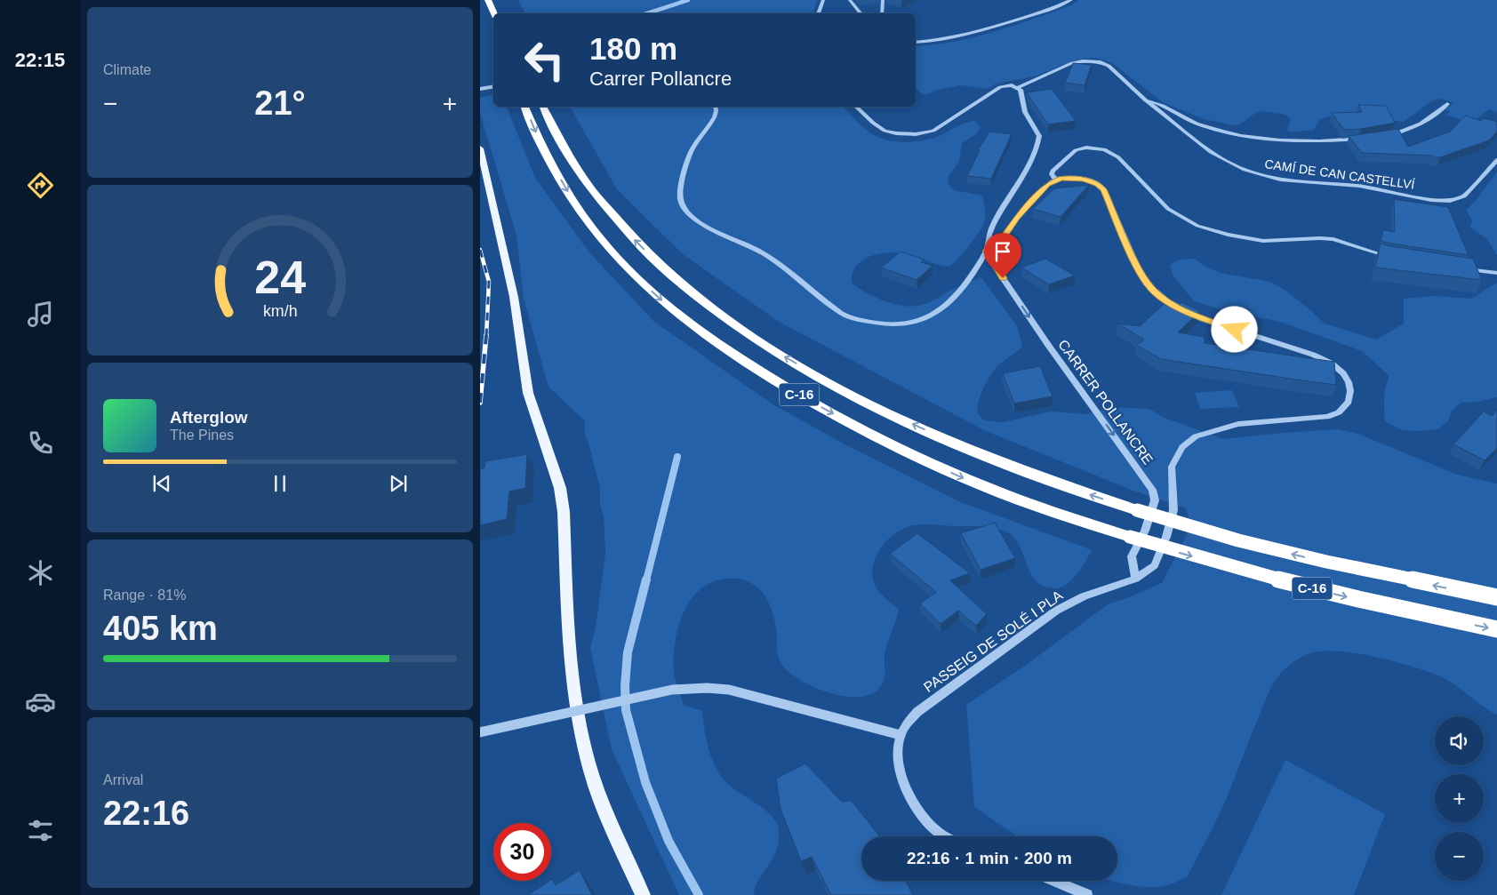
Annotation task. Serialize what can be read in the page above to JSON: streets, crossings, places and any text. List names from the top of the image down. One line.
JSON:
{"streets":{"highway":["C-16"],"street":["CAMÍ DE CAN CASTELLVÍ","CARRER POLLANCRE","PASSEIG DE SOLÉ I PLA"]},"crossings":[["CARRER POLLANCRE","PASSEIG DE SOLÉ I PLA"]],"one_way":["CARRER POLLANCRE"],"page":{"tabs":"22:15","tile":["Climate",["Range · 81%","405 km"],["Arrival","22:16"]],"turn":["180 m","Carrer Pollancre"],"heat":["−","21°","+"],"song":["Afterglow","The Pines"],"map_buttons":["+","−"],"limit":"30","trip":"22:16 · 1 min · 200 m","gauge":["24","km/h"]}}
